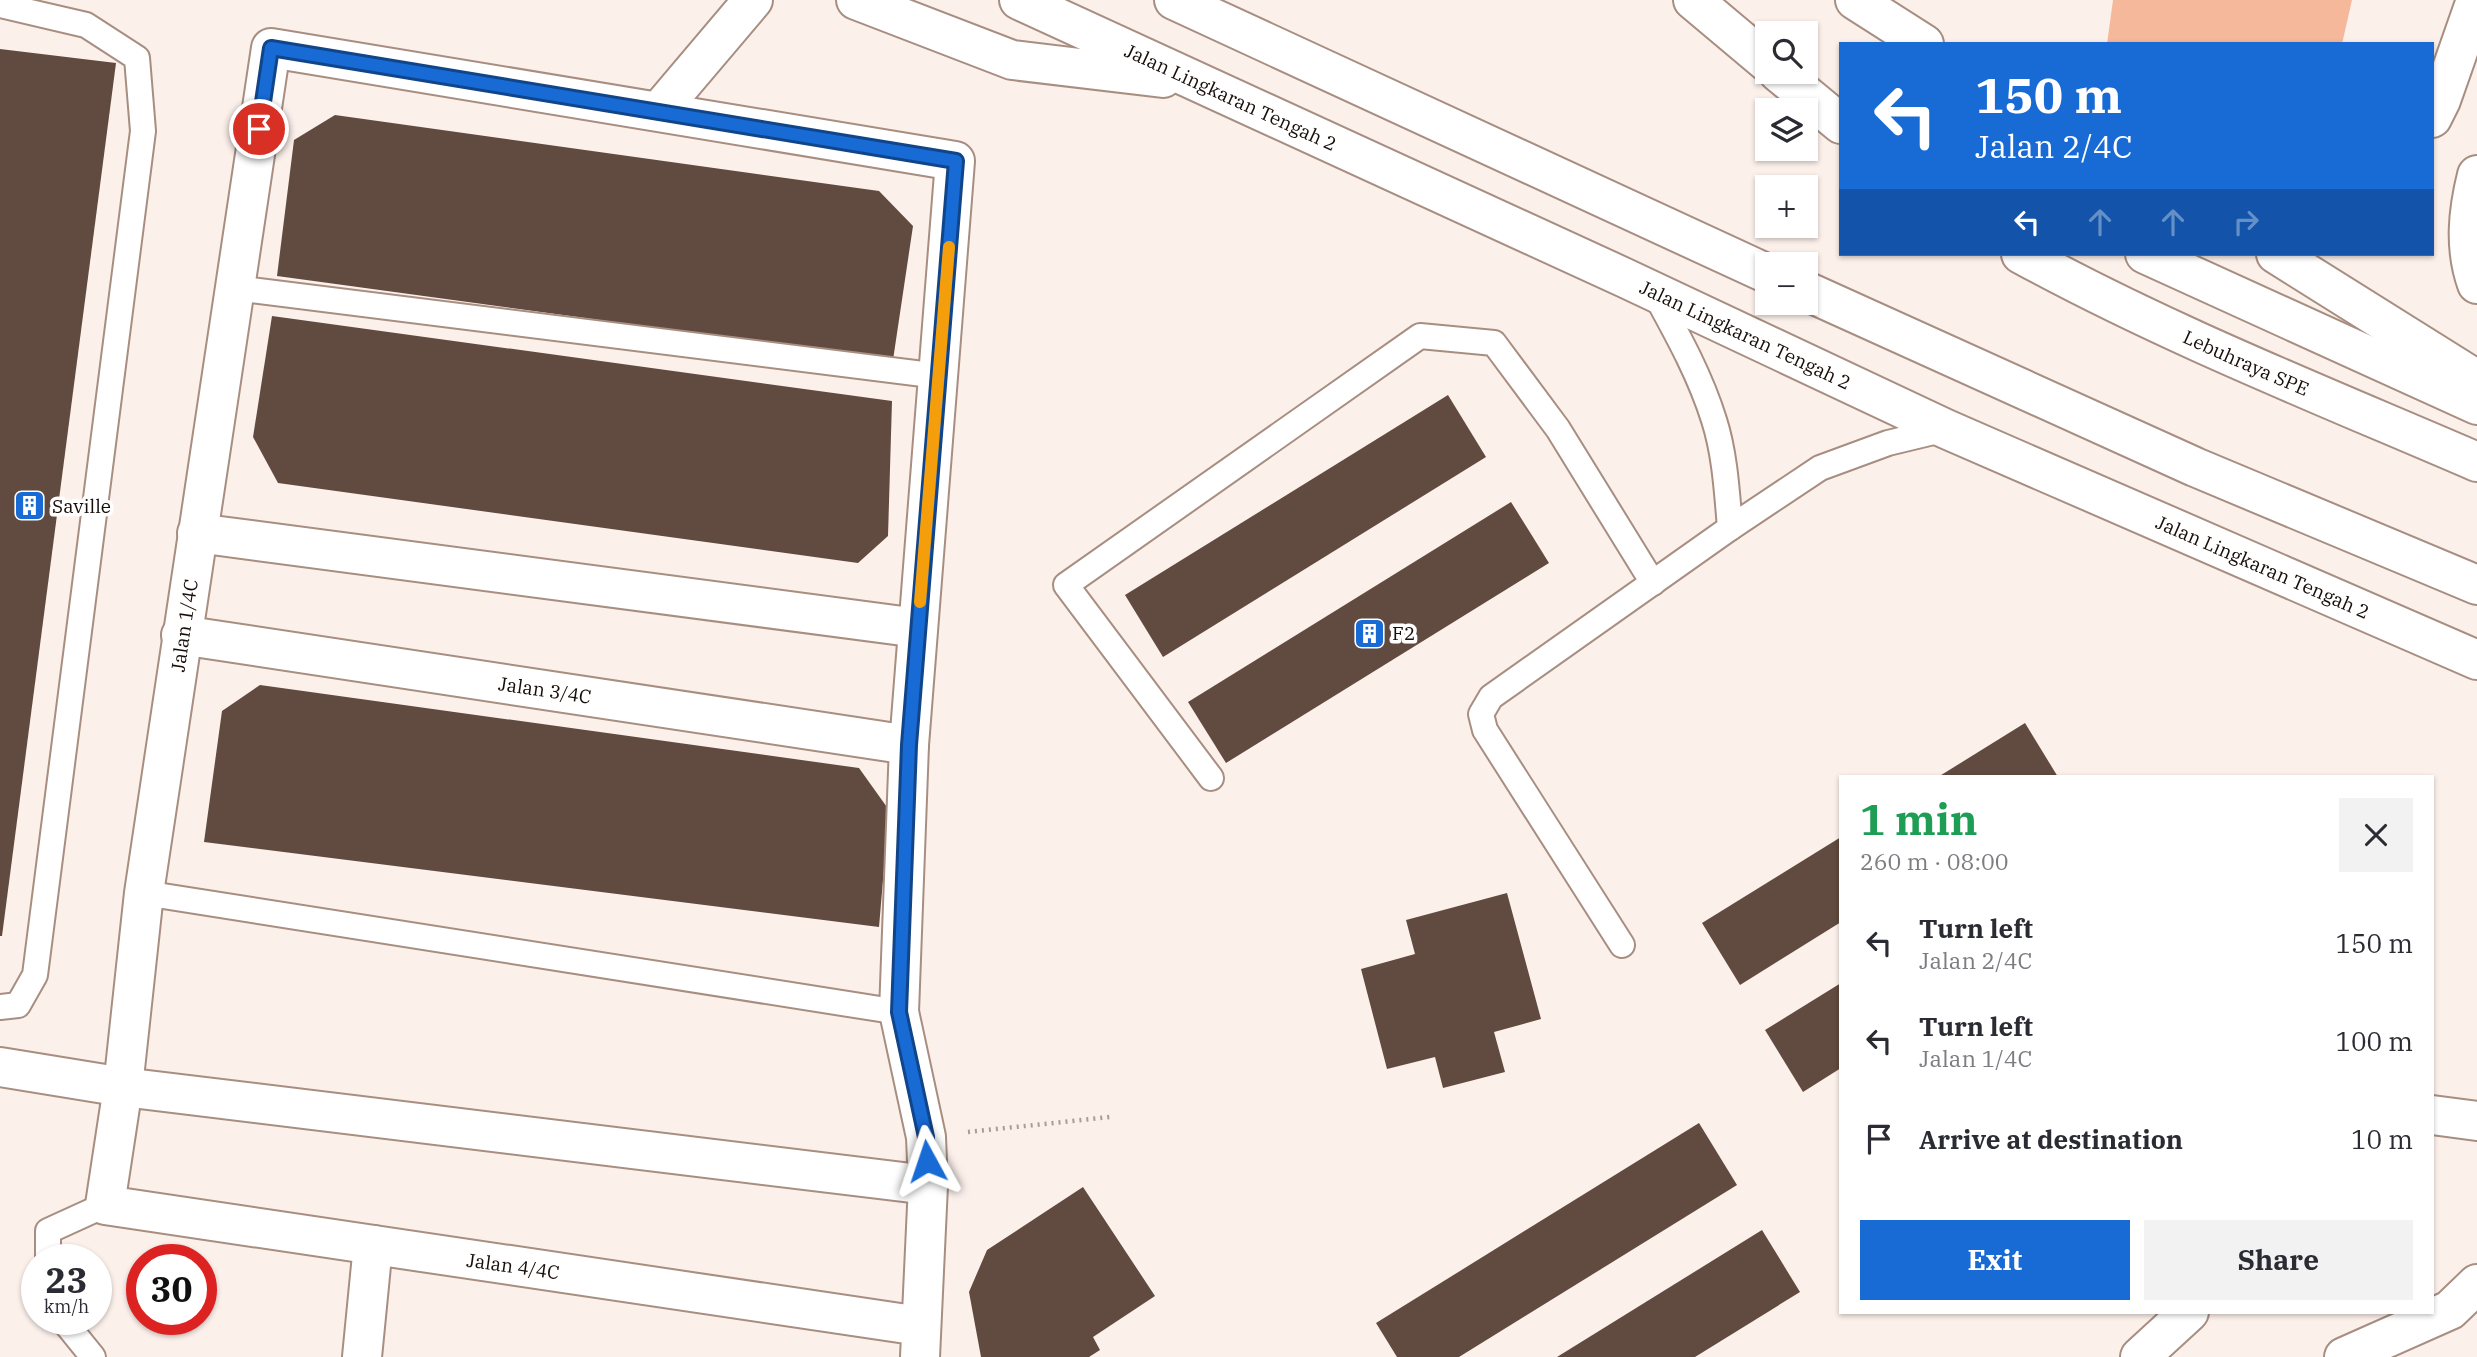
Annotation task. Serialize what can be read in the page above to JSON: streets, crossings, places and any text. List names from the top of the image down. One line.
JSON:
{"streets":{"main road":["Jalan Lingkaran Tengah 2","Lebuhraya SPE","Jalan 1/4C","Jalan 3/4C","Jalan 4/4C"]},"crossings":[["Jalan 1/4C","Jalan 3/4C"],["Jalan 1/4C","Jalan 4/4C"]],"places":{"building":["Saville","F2"]},"page":{"map_buttons":["+","−"],"turn":["150 m","Jalan 2/4C"],"heading":["1 min","260 m · 08:00"],"list":[{"name":"Turn left","note":"Jalan 2/4C","value":"150 m"},{"name":"Turn left","note":"Jalan 1/4C","value":"100 m"},{"name":"Arrive at destination","value":"10 m"}],"buttons":["Exit","Share"],"speed":"23 km/h","limit":"30"}}
